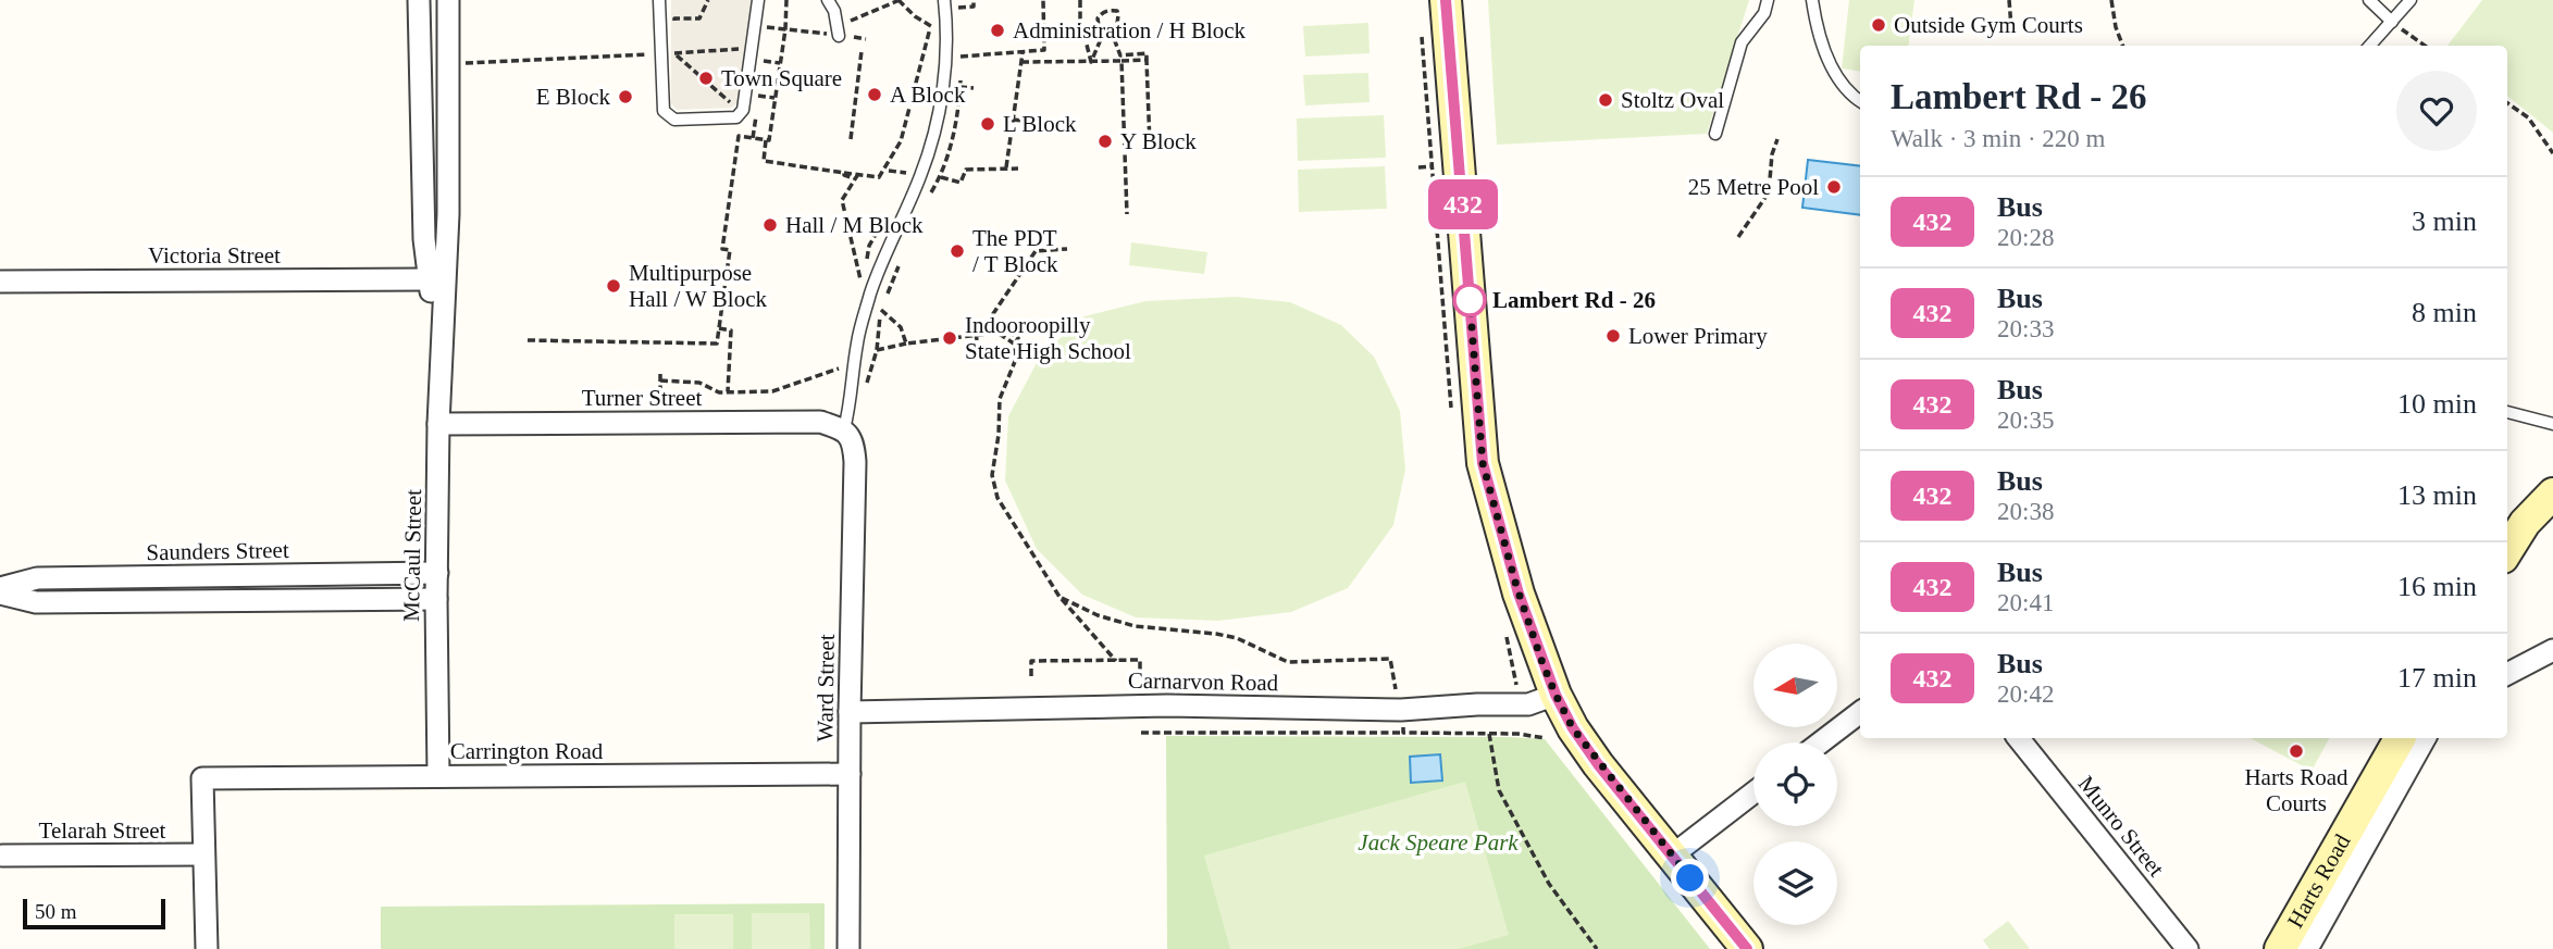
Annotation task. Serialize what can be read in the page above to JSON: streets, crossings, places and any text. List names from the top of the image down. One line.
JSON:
{"streets":{"main road":["Harts Road"],"street":["Victoria Street","Turner Street","Saunders Street","McCaul Street","Carnarvon Road","Ward Street","Carrington Road","Munro Street","Telarah Street"]},"crossings":[["Victoria Street","McCaul Street"],["Turner Street","McCaul Street"],["Turner Street","Ward Street"],["Saunders Street","McCaul Street"],["McCaul Street","Carrington Road"],["Carnarvon Road","Ward Street"],["Ward Street","Carrington Road"],["Carrington Road","Telarah Street"]],"parks":["Jack Speare Park"],"places":["Outside Gym Courts","Administration / H Block","Town Square","A Block","E Block","Stoltz Oval","L Block","Y Block","25 Metre Pool","Hall / M Block","The PDT / T Block","Multipurpose Hall / W Block","Lambert Rd - 26","Lower Primary","Indooroopilly State High School","Harts Road Courts"],"lines":["bus line 432"],"scale_bar":"50 m","north":"left","page":{"on_map":"432","heading":["Lambert Rd - 26","Walk · 3 min · 220 m"],"list":[{"mark":"432","name":"Bus","note":"20:28","value":"3 min"},{"mark":"432","name":"Bus","note":"20:33","value":"8 min"},{"mark":"432","name":"Bus","note":"20:35","value":"10 min"},{"mark":"432","name":"Bus","note":"20:38","value":"13 min"},{"mark":"432","name":"Bus","note":"20:41","value":"16 min"},{"mark":"432","name":"Bus","note":"20:42","value":"17 min"}],"scale":"50 m"}}
